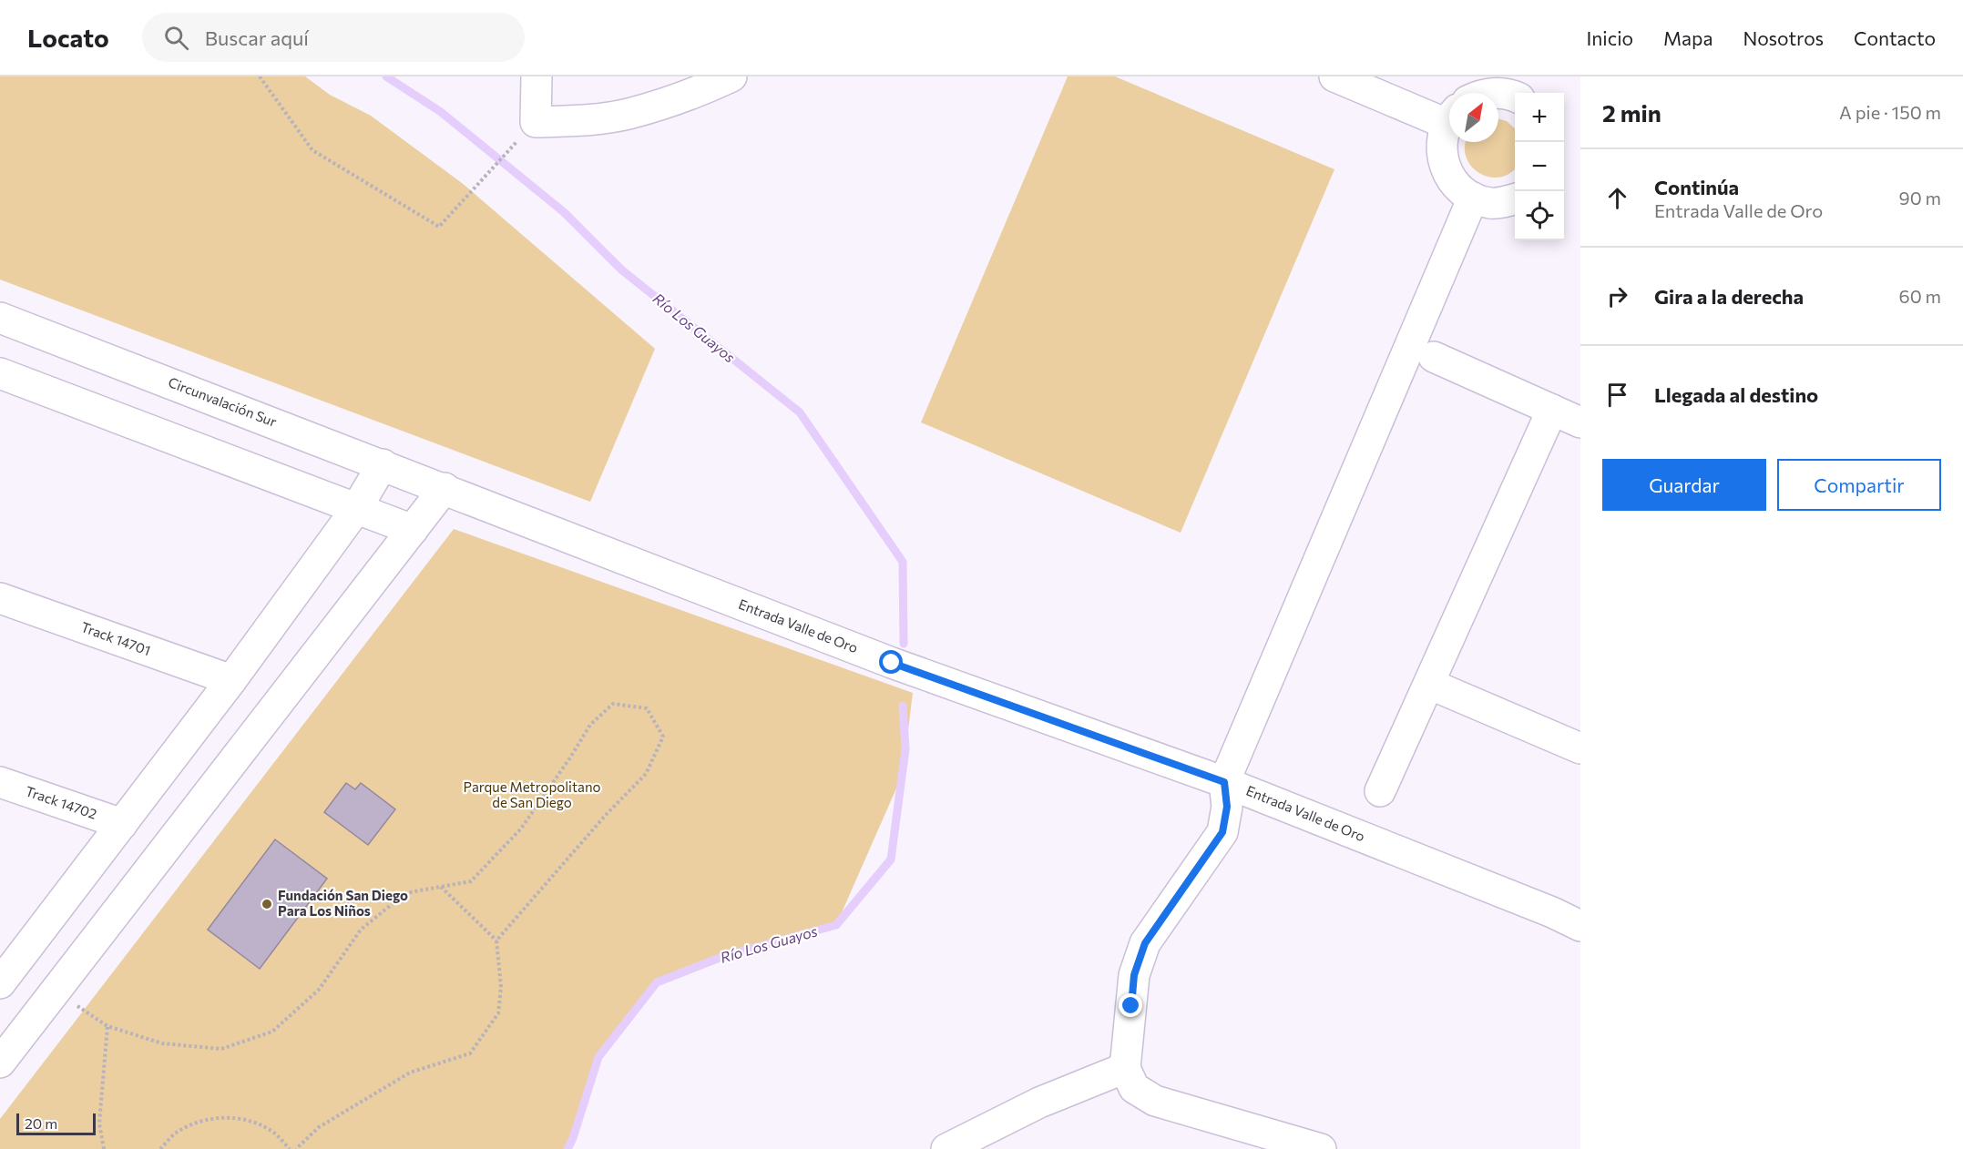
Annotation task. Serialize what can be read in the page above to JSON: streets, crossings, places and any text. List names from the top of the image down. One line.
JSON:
{"streets":{"street":["Circunvalación Sur","Entrada Valle de Oro","Track 14701","Track 14702"]},"crossings":[["Circunvalación Sur","Entrada Valle de Oro"]],"water":["Río Los Guayos"],"parks":["Parque Metropolitano de San Diego"],"places":["Fundación San Diego Para Los Niños"],"scale_bar":"20 m","north":"top right","page":{"header":"Locato","search":"Buscar aquí","nav":["Inicio","Mapa","Nosotros","Contacto"],"heading":["2 min","A pie · 150 m"],"map_buttons":["+","−"],"list":[["Continúa","Entrada Valle de Oro","90 m"],["Gira a la derecha","60 m"],"Llegada al destino"],"buttons":["Guardar","Compartir"],"scale":"20 m"}}
